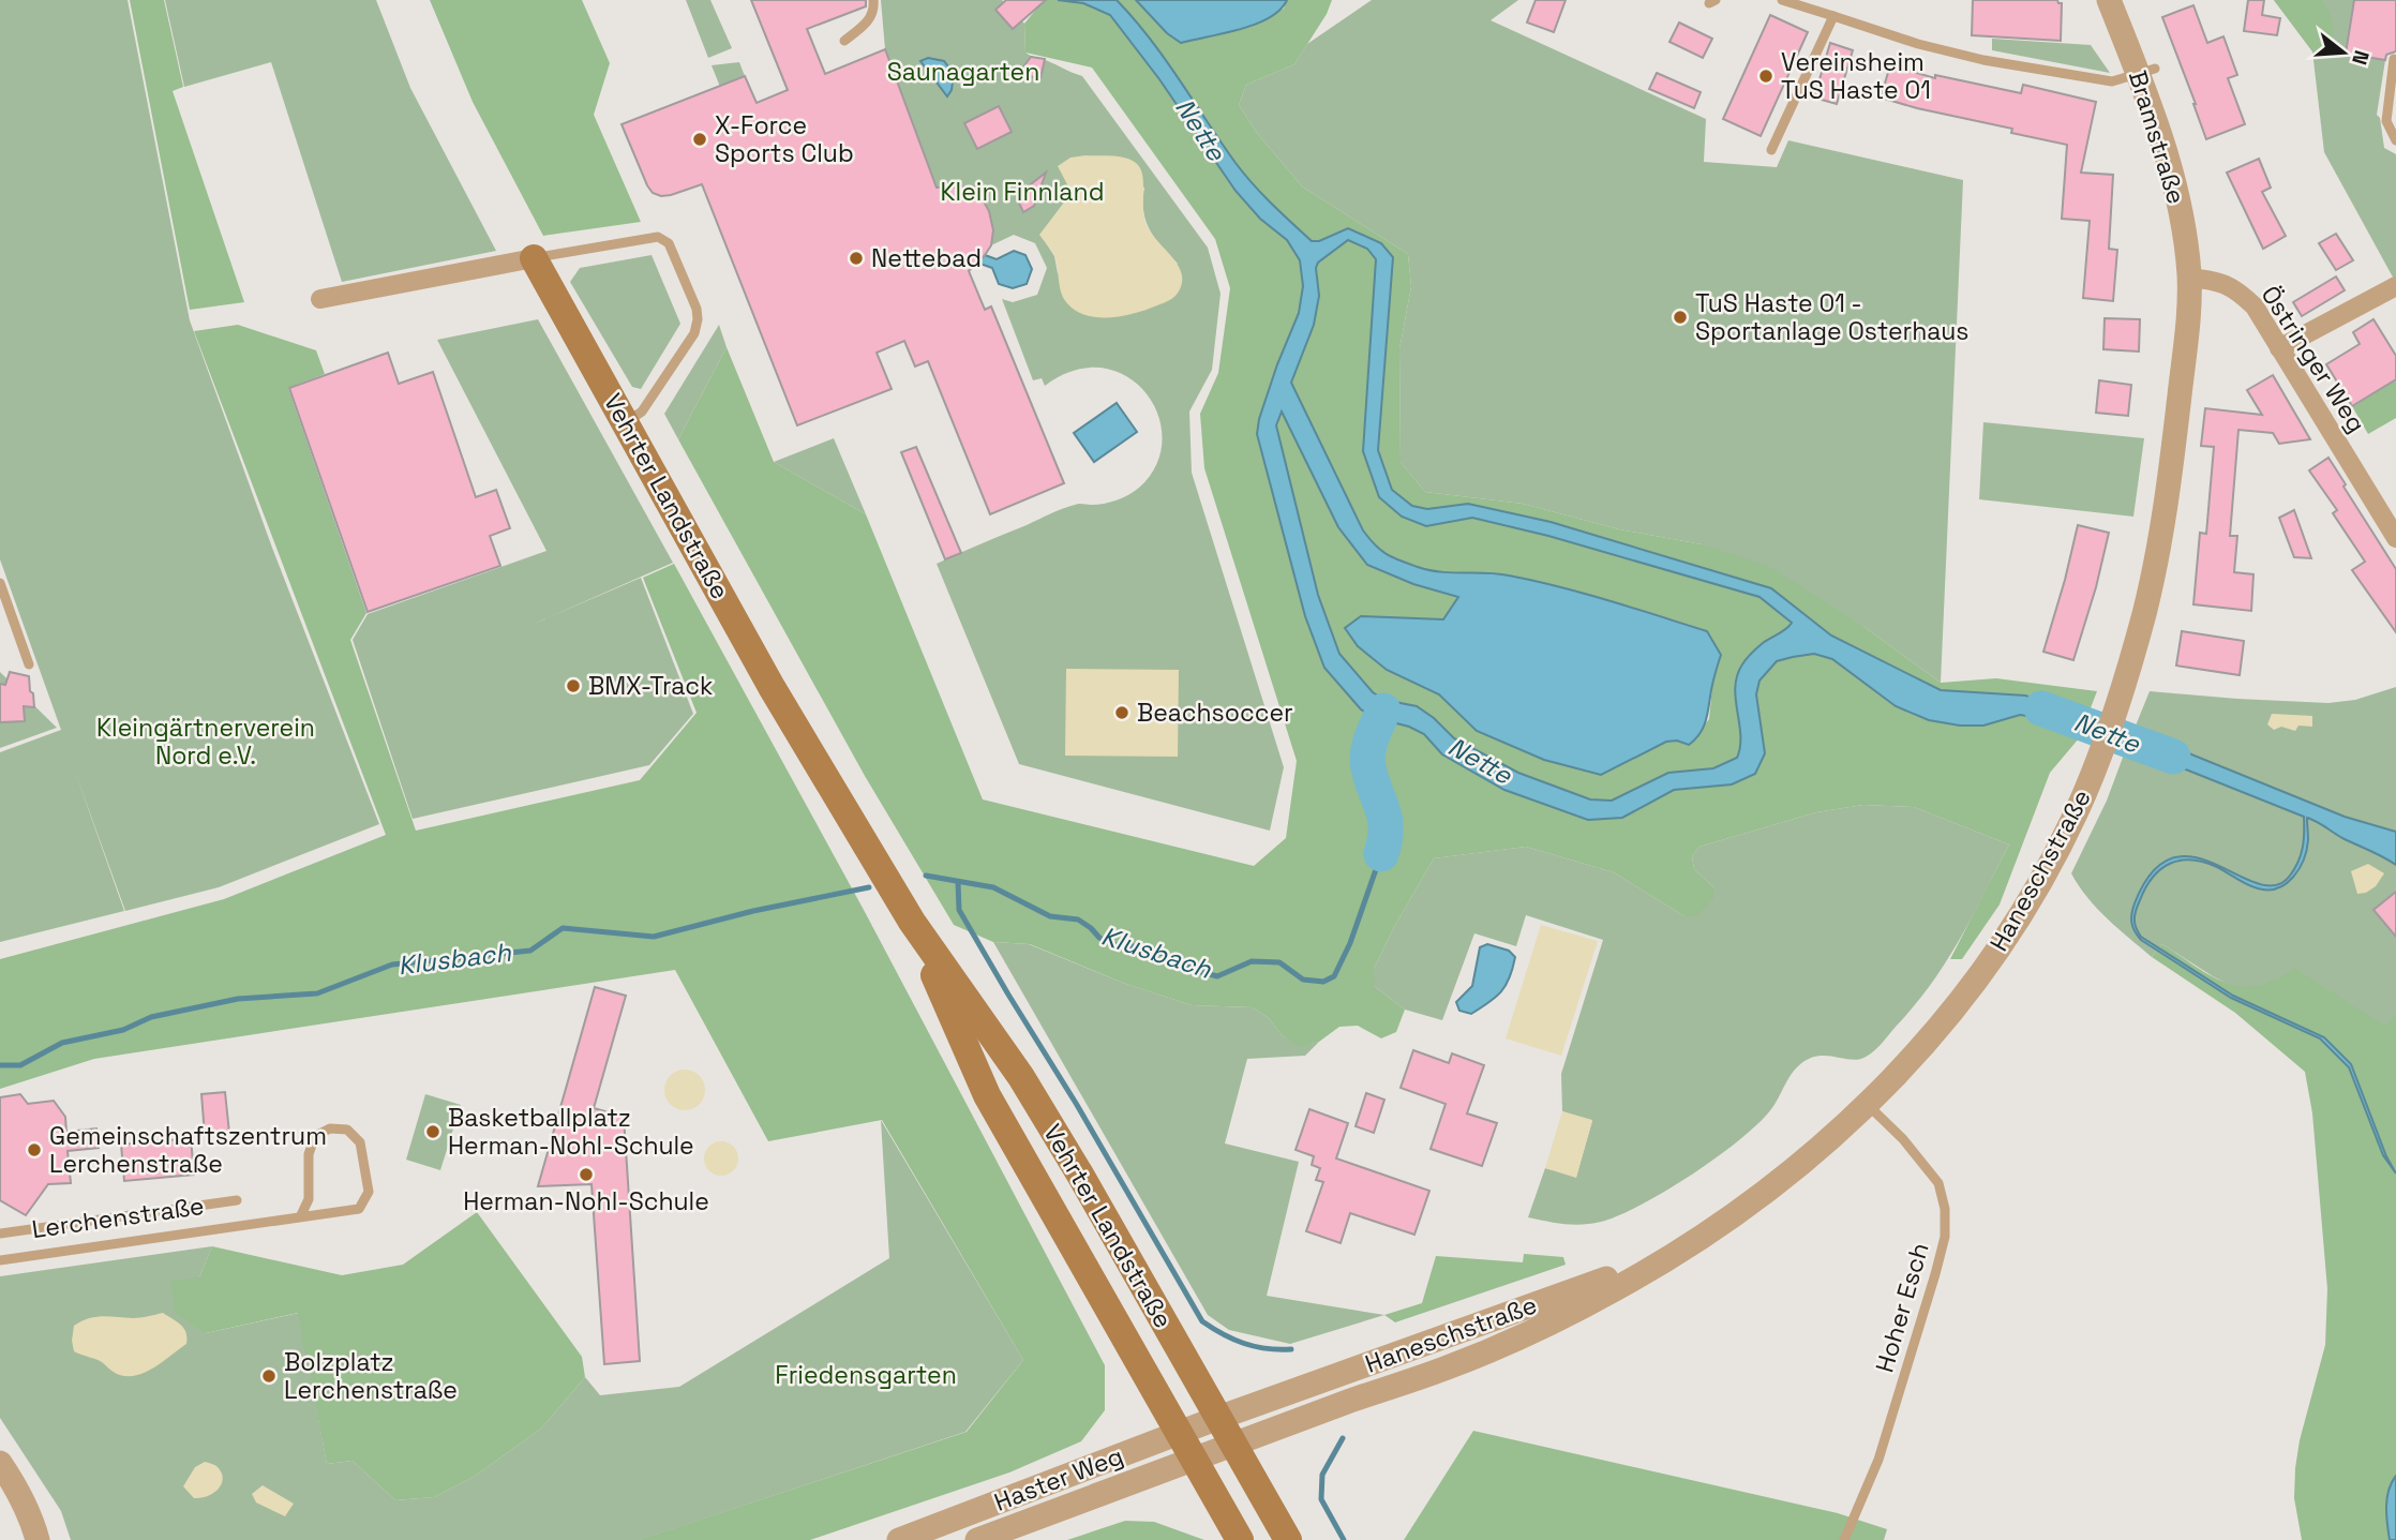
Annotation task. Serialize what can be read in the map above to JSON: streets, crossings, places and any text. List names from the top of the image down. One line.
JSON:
{"streets":{"main road":["Vehrter Landstraße"],"street":["Bramstraße","Östringer Weg","Haneschstraße","Haster Weg"],"lane":["Lerchenstraße","Hoher Esch"]},"crossings":[["Bramstraße","Östringer Weg"],["Bramstraße","Haneschstraße"],["Östringer Weg","Haneschstraße"],["Vehrter Landstraße","Haneschstraße"],["Vehrter Landstraße","Haster Weg"],["Haneschstraße","Hoher Esch"],["Haneschstraße","Haster Weg"]],"water":["Nette","Klusbach"],"parks":["Saunagarten","Klein Finnland","Kleingärtnerverein Nord e.V.","Friedensgarten"],"places":["Vereinsheim TuS Haste 01","X-Force Sports Club","Nettebad","TuS Haste 01 - Sportanlage Osterhaus","BMX-Track","Beachsoccer","Basketballplatz Herman-Nohl-Schule","Gemeinschaftszentrum Lerchenstraße","Herman-Nohl-Schule","Bolzplatz Lerchenstraße"],"north":"right"}
